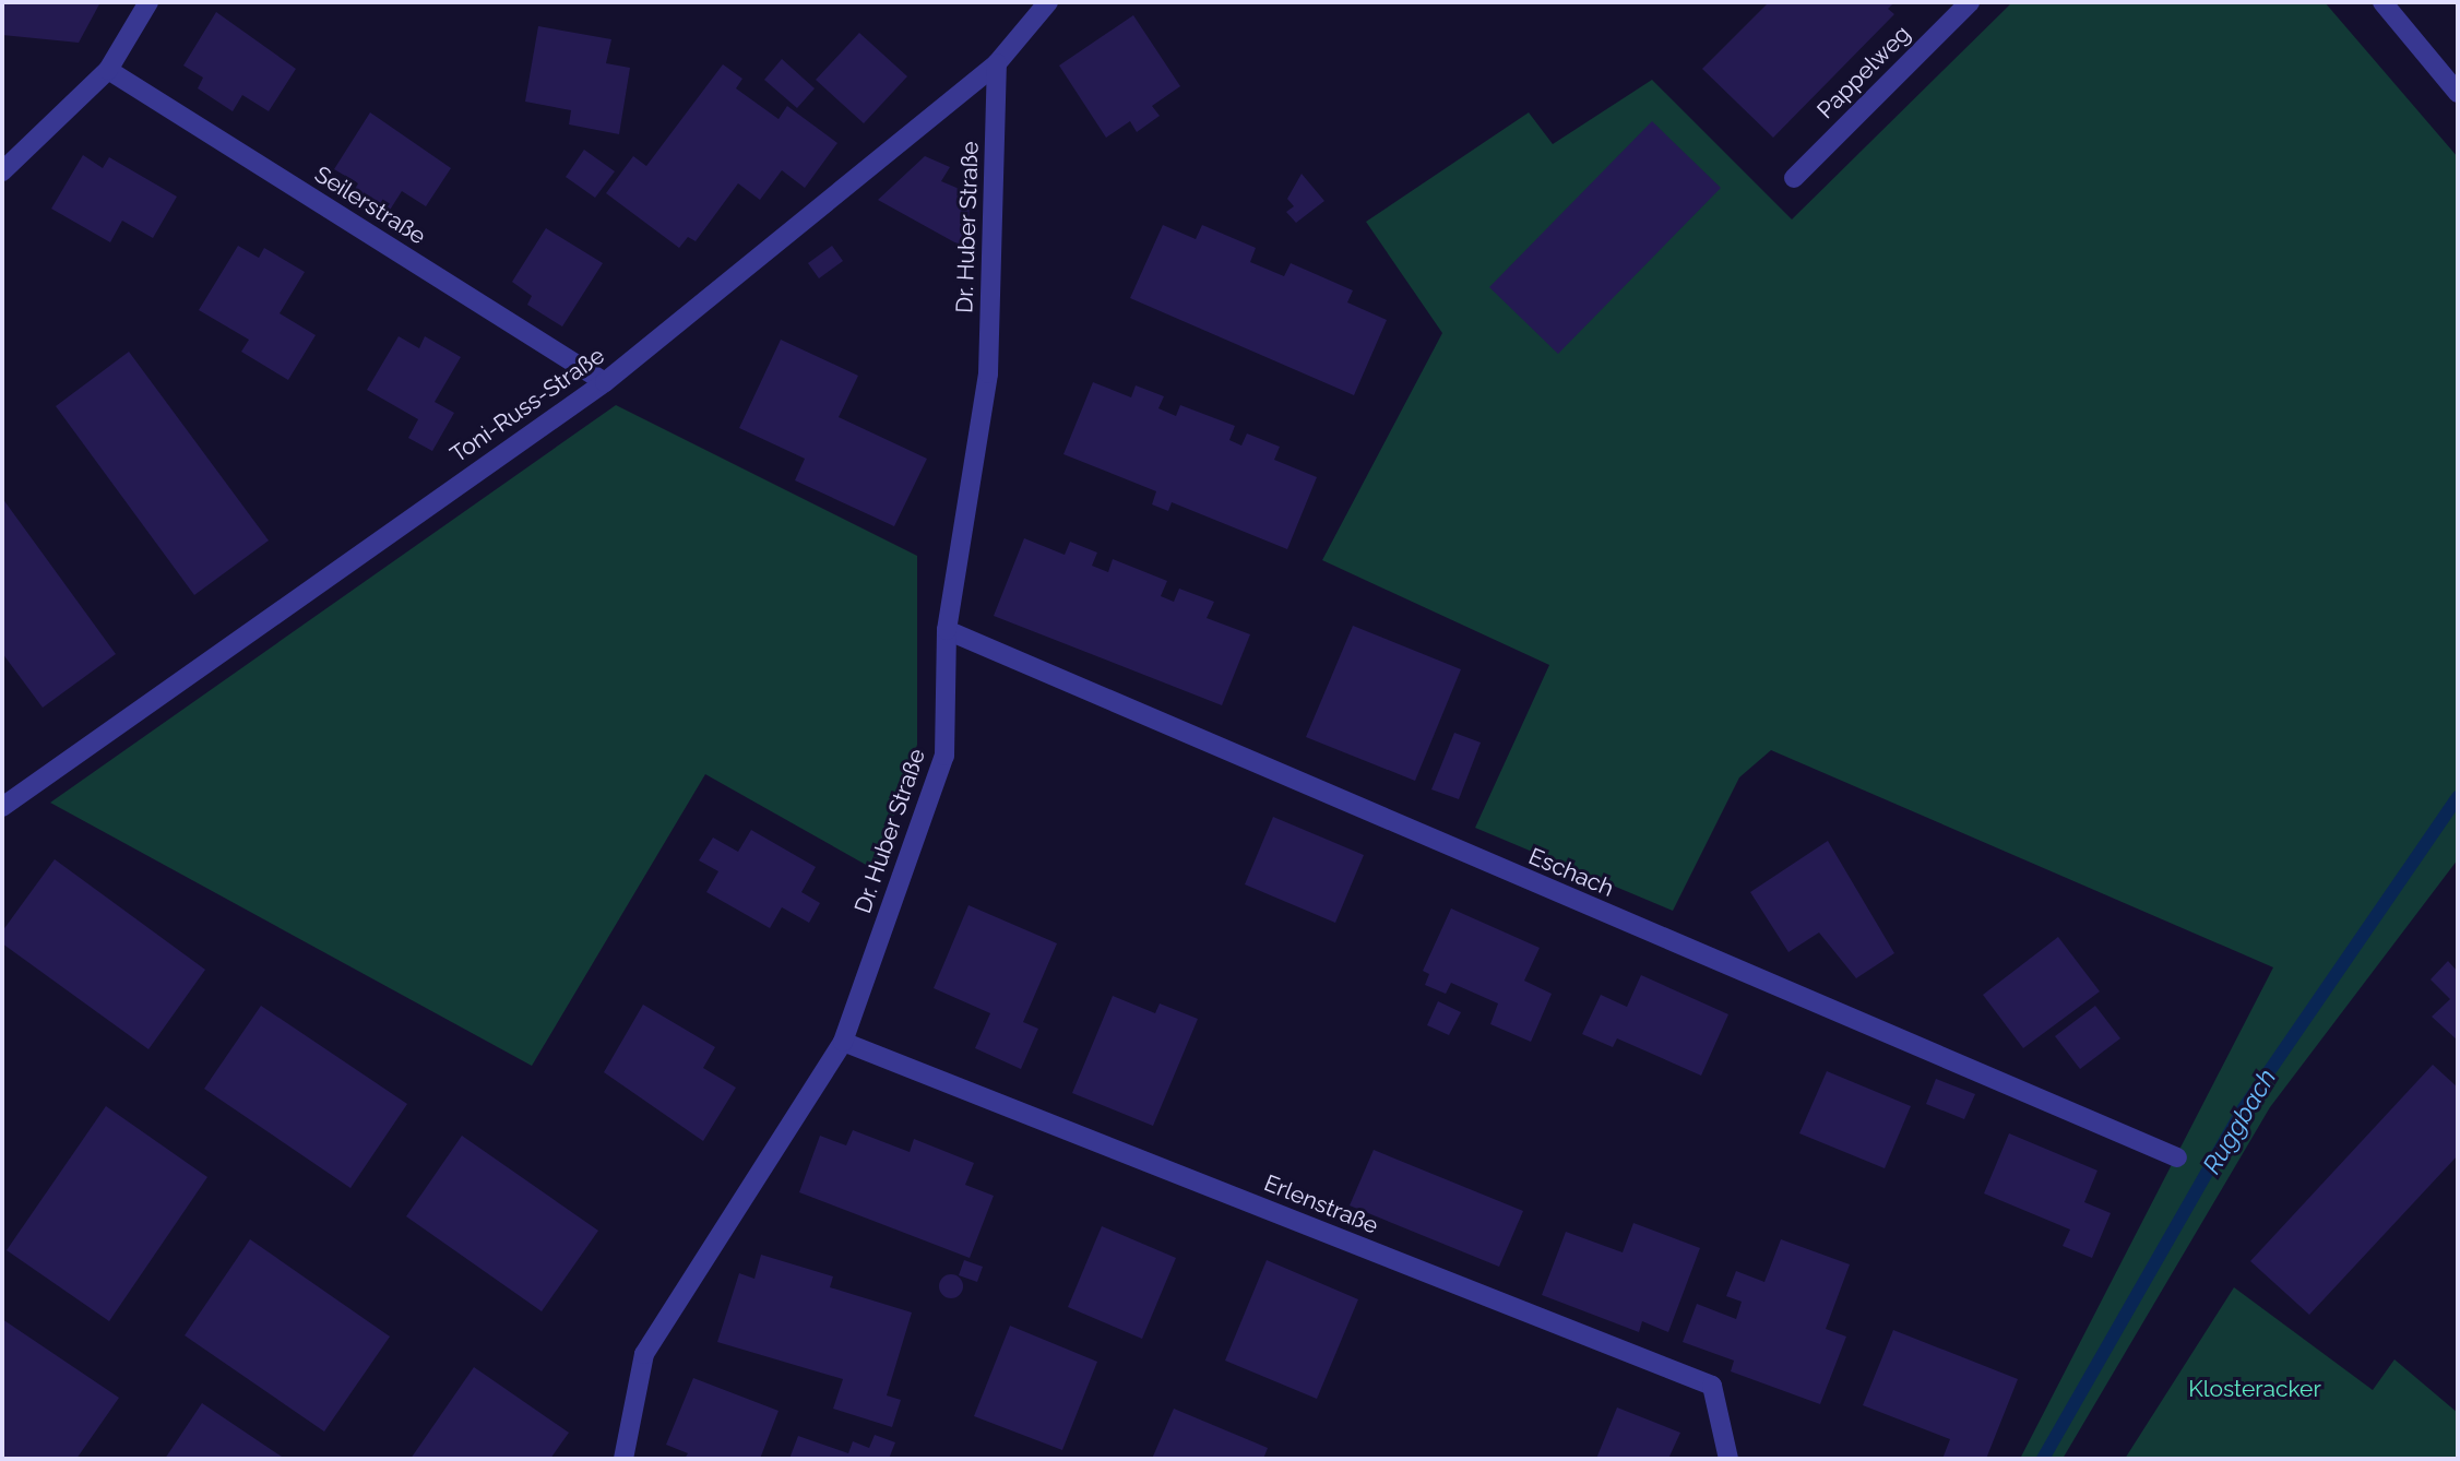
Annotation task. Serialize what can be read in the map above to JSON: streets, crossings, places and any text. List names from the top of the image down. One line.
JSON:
{"streets":{"street":["Pappelweg","Seilerstraße","Dr. Huber Straße","Toni-Russ-Straße","Eschach","Erlenstraße"]},"crossings":[["Seilerstraße","Toni-Russ-Straße"],["Dr. Huber Straße","Toni-Russ-Straße"],["Dr. Huber Straße","Eschach"],["Dr. Huber Straße","Erlenstraße"]],"water":["Ruggbach"],"parks":["Klosteracker"]}
